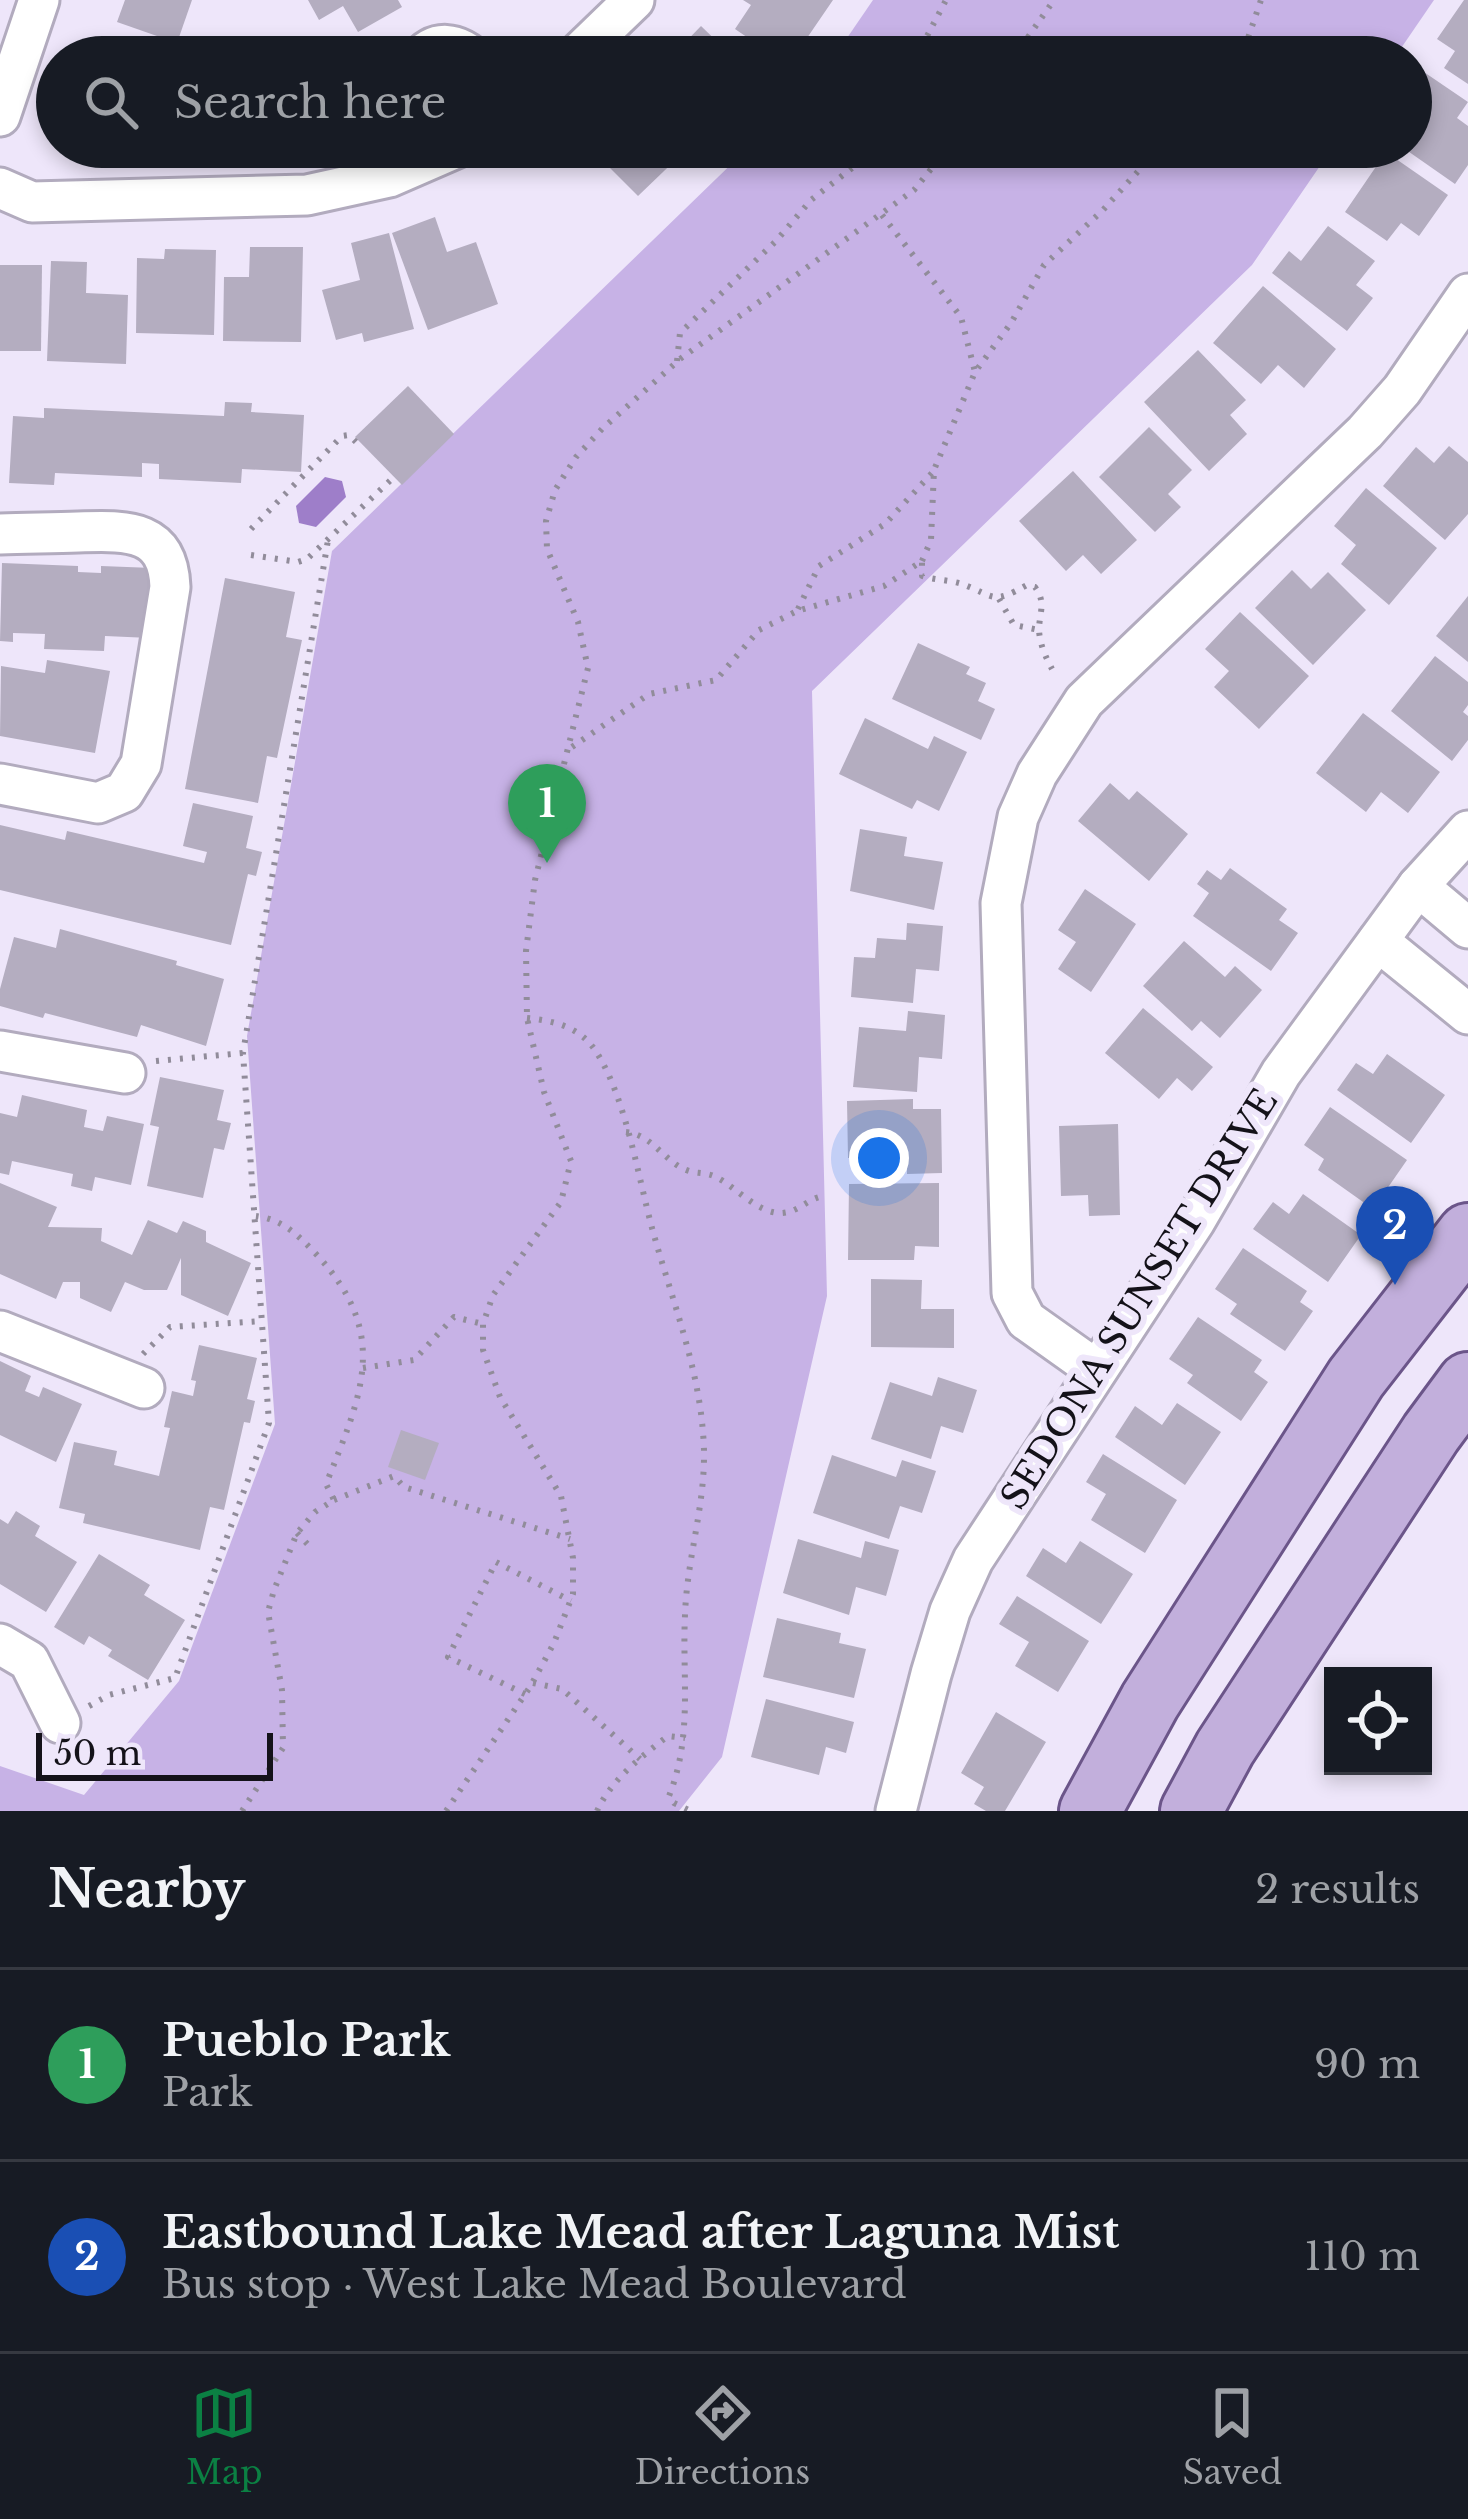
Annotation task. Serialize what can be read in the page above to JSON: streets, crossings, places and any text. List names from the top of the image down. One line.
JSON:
{"streets":{"street":["SEDONA SUNSET DRIVE"]},"scale_bar":"50 m","page":{"search":"Search here","pins":["1","2"],"scale":"50 m","heading":["Nearby","2 results"],"list":[{"mark":"1","name":"Pueblo Park","note":"Park","value":"90 m"},{"mark":"2","name":"Eastbound Lake Mead after Laguna Mist","note":"Bus stop · West Lake Mead Boulevard","value":"110 m"}],"nav":["Map","Directions","Saved"]}}
